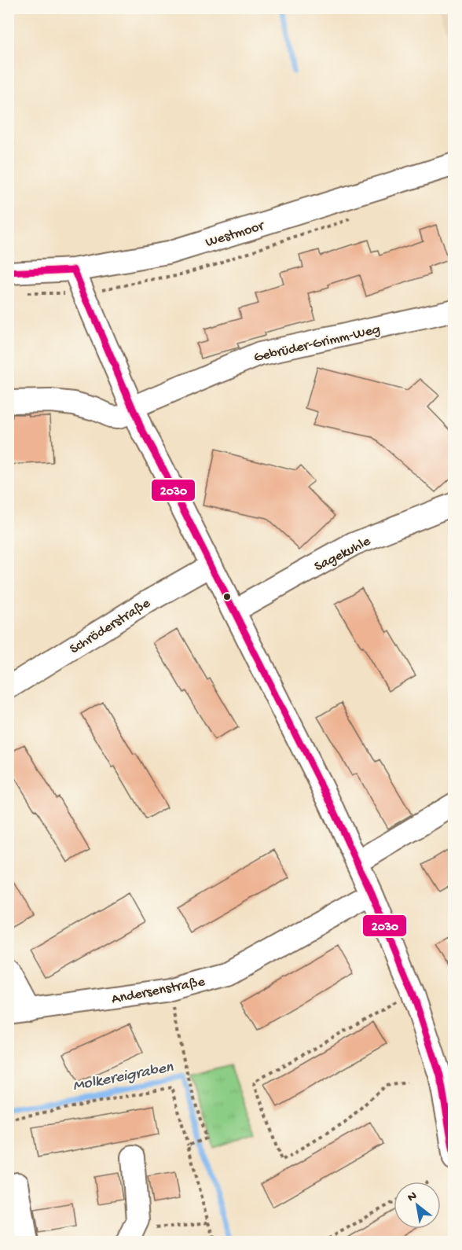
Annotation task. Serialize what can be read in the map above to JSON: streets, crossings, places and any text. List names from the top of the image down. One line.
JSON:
{"streets":{"street":["Westmoor","Gebrüder-Grimm-Weg","Sagekuhle","Schröderstraße","Andersenstraße"]},"water":["Molkereigraben"],"lines":["transit line 2030"],"north":"top left"}
